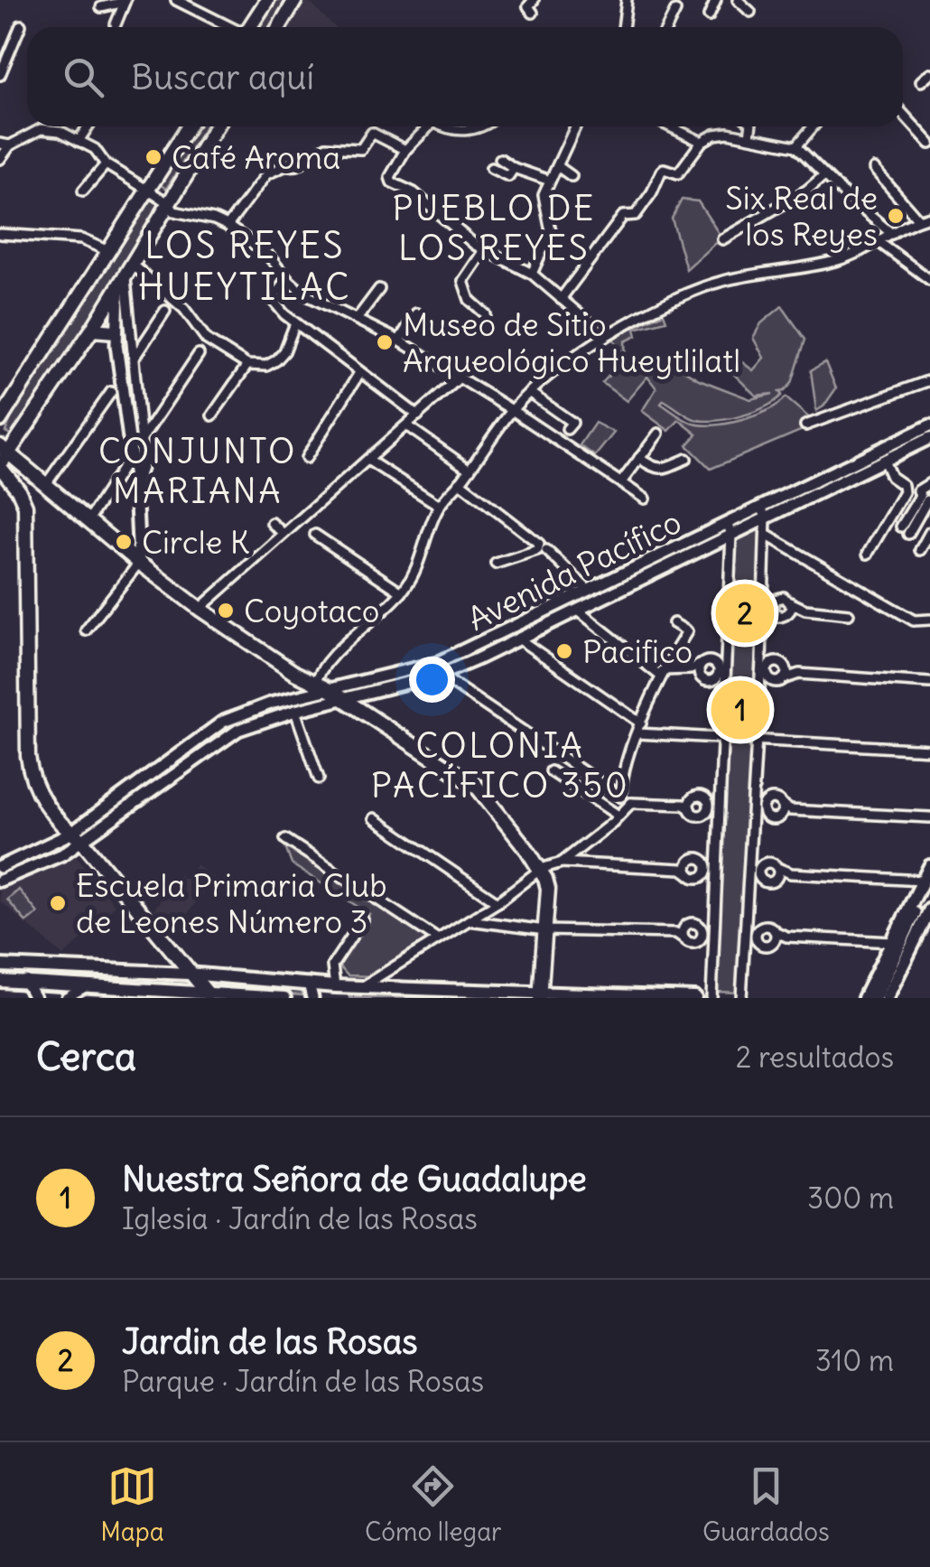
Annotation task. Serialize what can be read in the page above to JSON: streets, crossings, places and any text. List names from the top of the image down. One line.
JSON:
{"streets":{"street":["Avenida Pacífico"]},"districts":["PUEBLO DE LOS REYES","LOS REYES HUEYTILAC","CONJUNTO MARIANA","COLONIA PACÍFICO 350"],"places":["Café Aroma","Six Real de los Reyes","Museo de Sitio Arqueológico Hueytlilatl","Circle K","Coyotaco","Pacifico","Escuela Primaria Club de Leones Número 3"],"page":{"search":"Buscar aquí","pins":["2","1"],"heading":["Cerca","2 resultados"],"list":[{"mark":"1","name":"Nuestra Señora de Guadalupe","note":"Iglesia · Jardín de las Rosas","value":"300 m"},{"mark":"2","name":"Jardin de las Rosas","note":"Parque · Jardín de las Rosas","value":"310 m"}],"nav":["Mapa","Cómo llegar","Guardados"]}}
